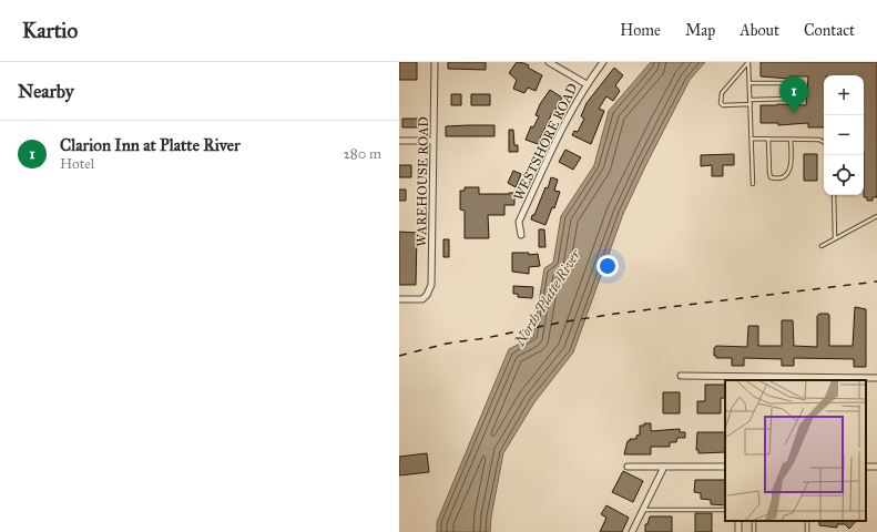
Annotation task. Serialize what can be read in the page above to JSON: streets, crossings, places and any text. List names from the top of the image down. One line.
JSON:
{"streets":{"street":["WESTSHORE ROAD","WAREHOUSE ROAD"]},"water":["North Platte River"],"page":{"header":"Kartio","nav":["Home","Map","About","Contact"],"heading":"Nearby","map_buttons":["+","−"],"pins":"1","list":[{"mark":"1","name":"Clarion Inn at Platte River","note":"Hotel","value":"280 m"}]}}
